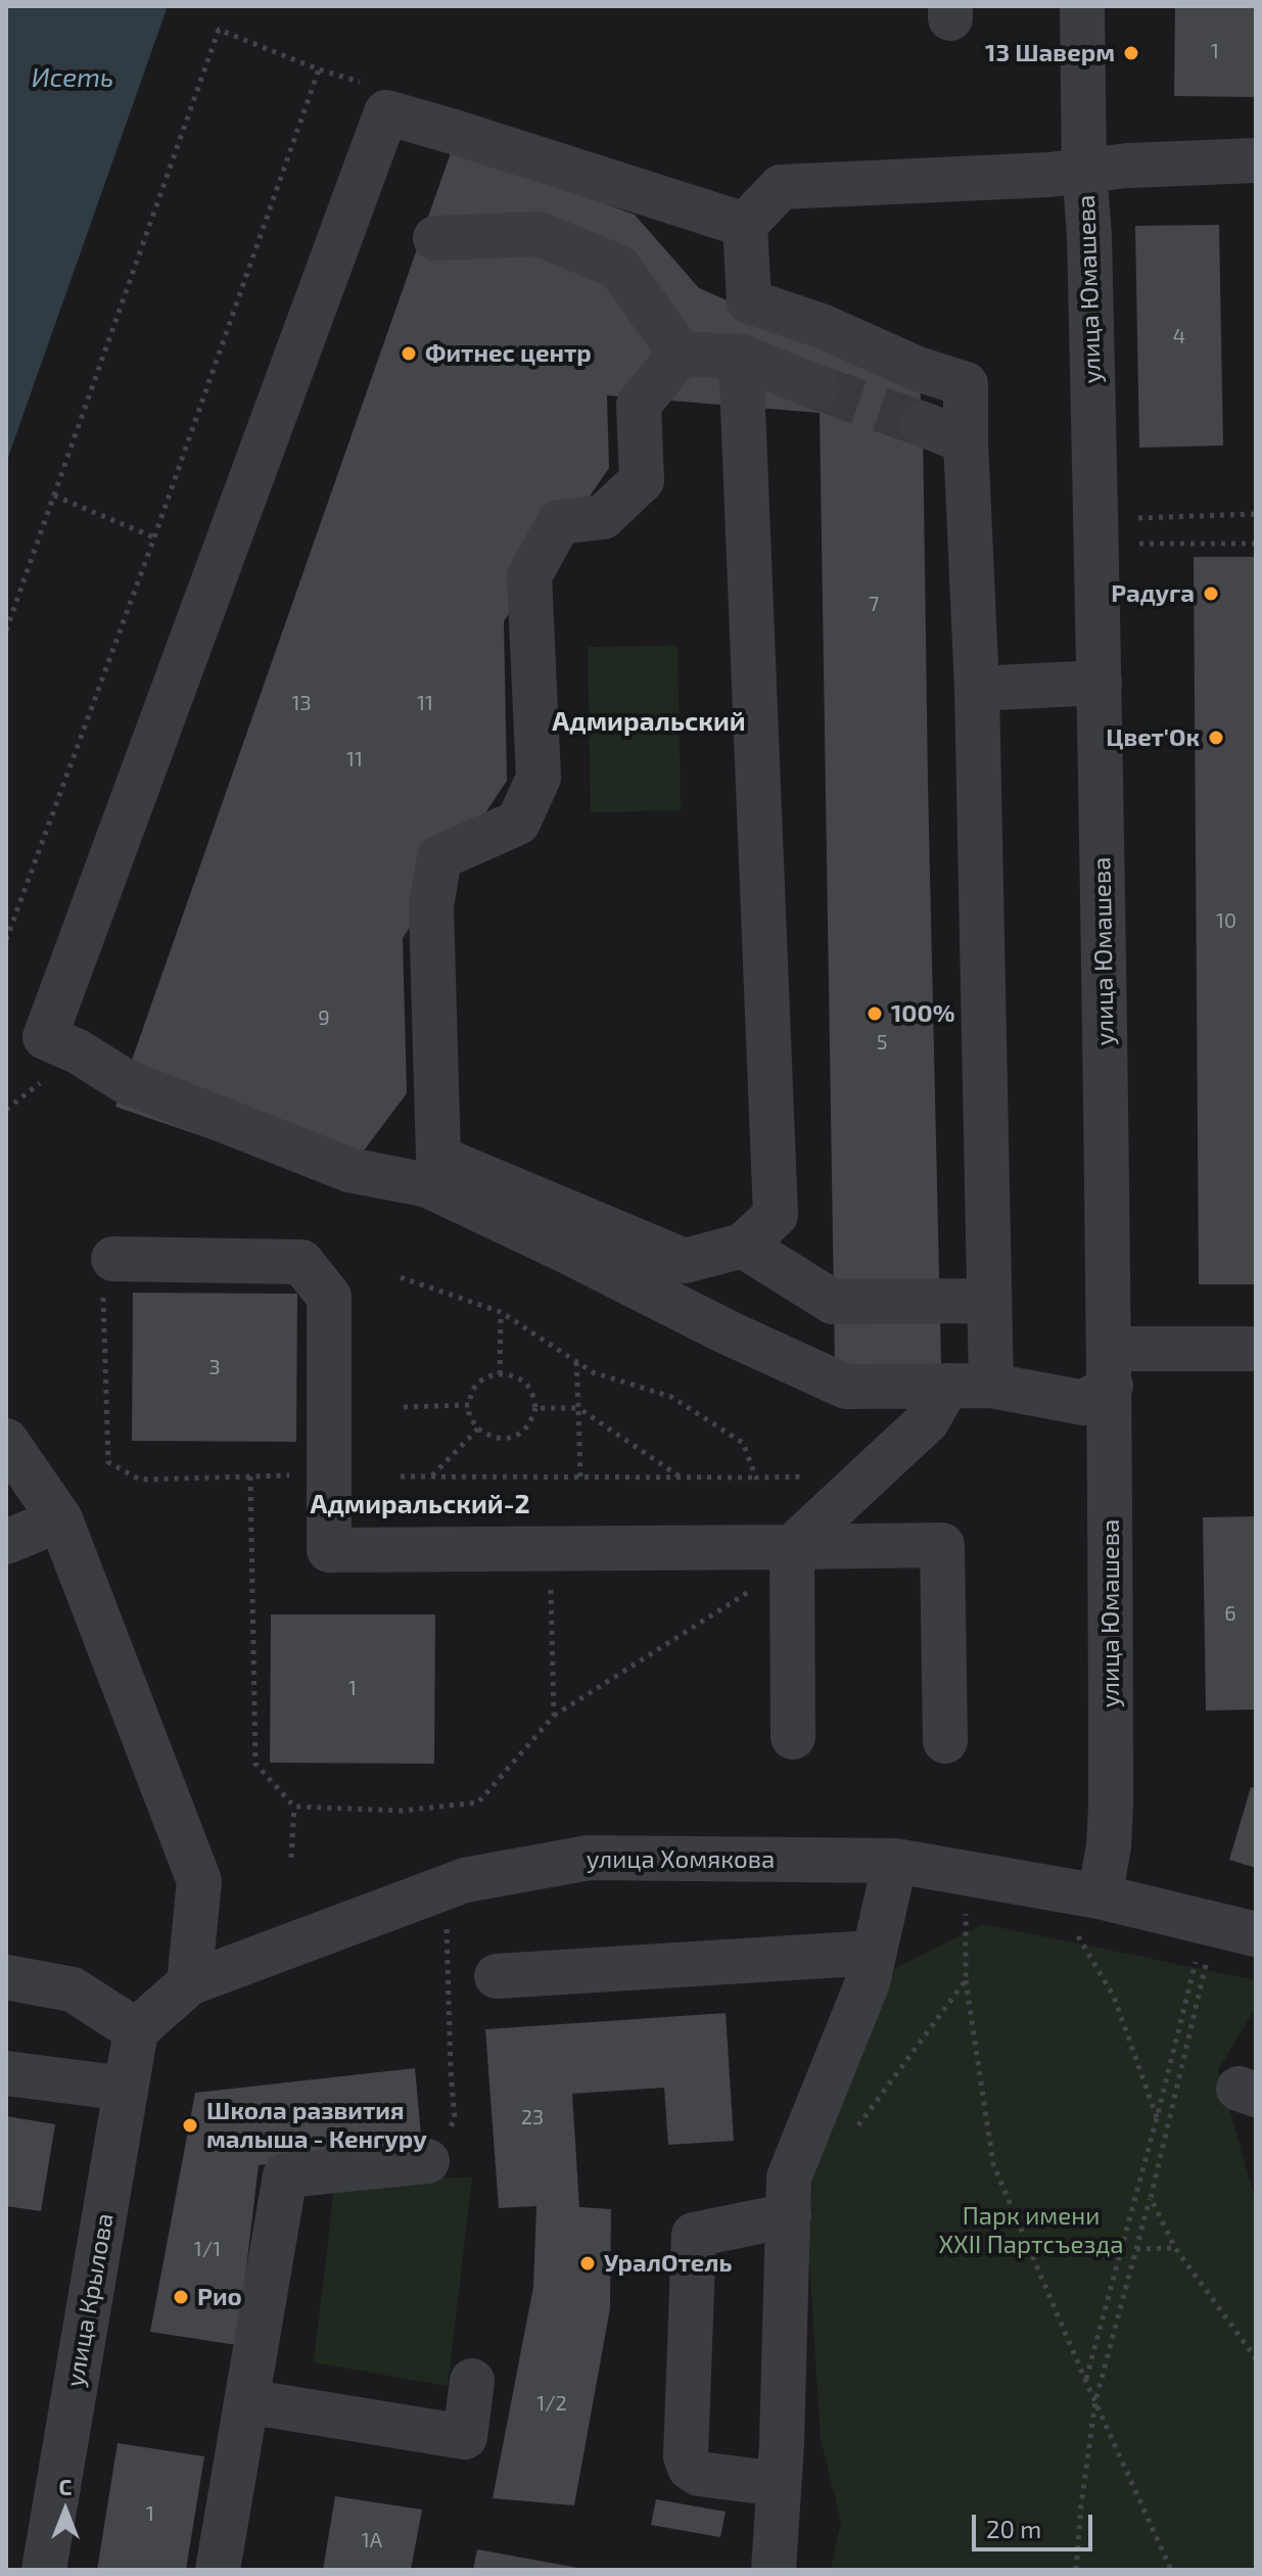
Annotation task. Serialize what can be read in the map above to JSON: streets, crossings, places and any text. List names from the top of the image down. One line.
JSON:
{"streets":{"street":["улица Юмашева","улица Хомякова","улица Крылова"]},"crossings":[["улица Юмашева","улица Хомякова"],["улица Хомякова","улица Крылова"]],"districts":["Адмиральский","Адмиральский-2"],"water":["Исеть"],"parks":["Парк имени XXII Партсъезда"],"places":["13 Шаверм","Фитнес центр","Радуга","Цвет'Ок","100%","Школа развития малыша - Кенгуру","УралОтель","Рио"],"house_numbers":["1","4","7","13","11","11","10","9","5","3","6","1","23","1/1","1/2","1","1А"],"scale_bar":"20 m","north":"top"}
